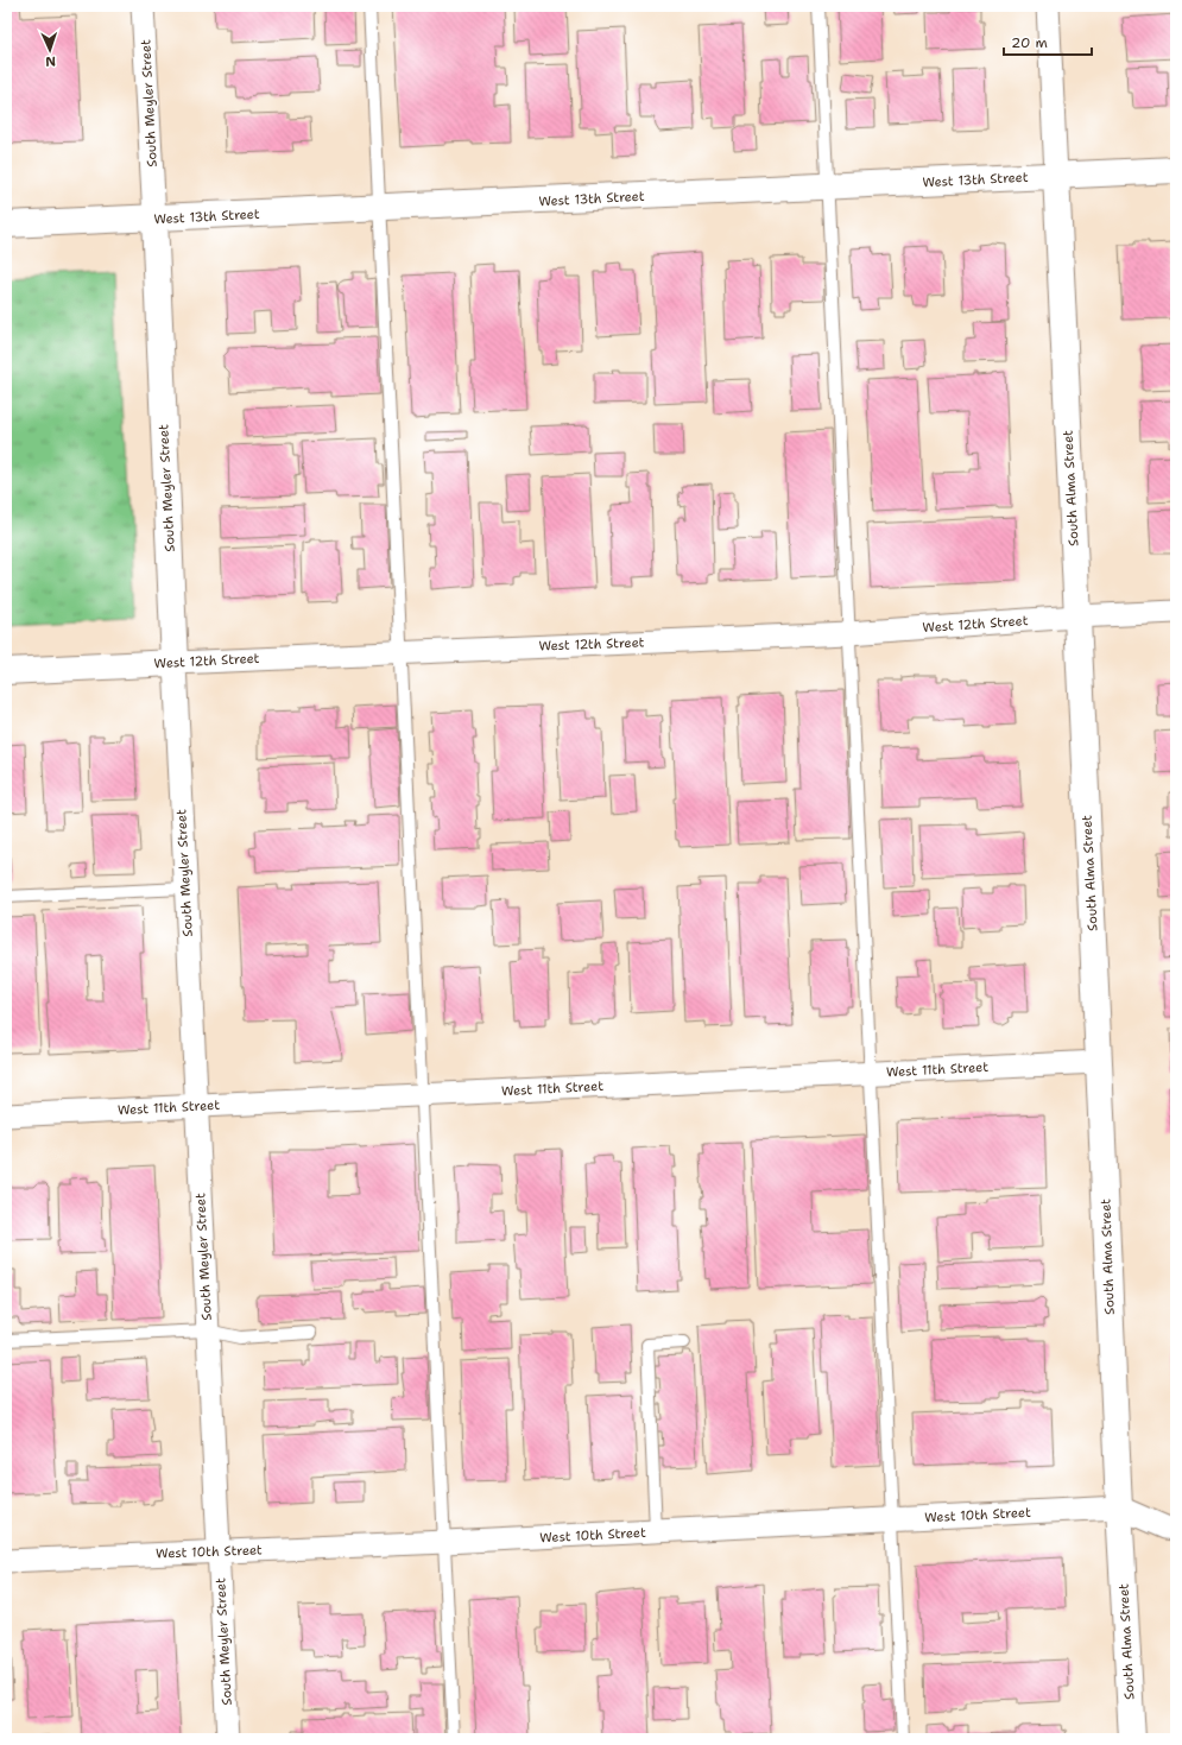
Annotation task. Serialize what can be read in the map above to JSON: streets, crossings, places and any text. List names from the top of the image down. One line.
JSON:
{"streets":{"street":["South Meyler Street","West 13th Street","South Alma Street","West 12th Street","West 11th Street","West 10th Street"]},"crossings":[["South Meyler Street","West 13th Street"],["South Meyler Street","West 12th Street"],["South Meyler Street","West 11th Street"],["South Meyler Street","West 10th Street"],["West 13th Street","South Alma Street"],["South Alma Street","West 12th Street"],["South Alma Street","West 11th Street"],["South Alma Street","West 10th Street"]],"scale_bar":"20 m","north":"bottom"}
